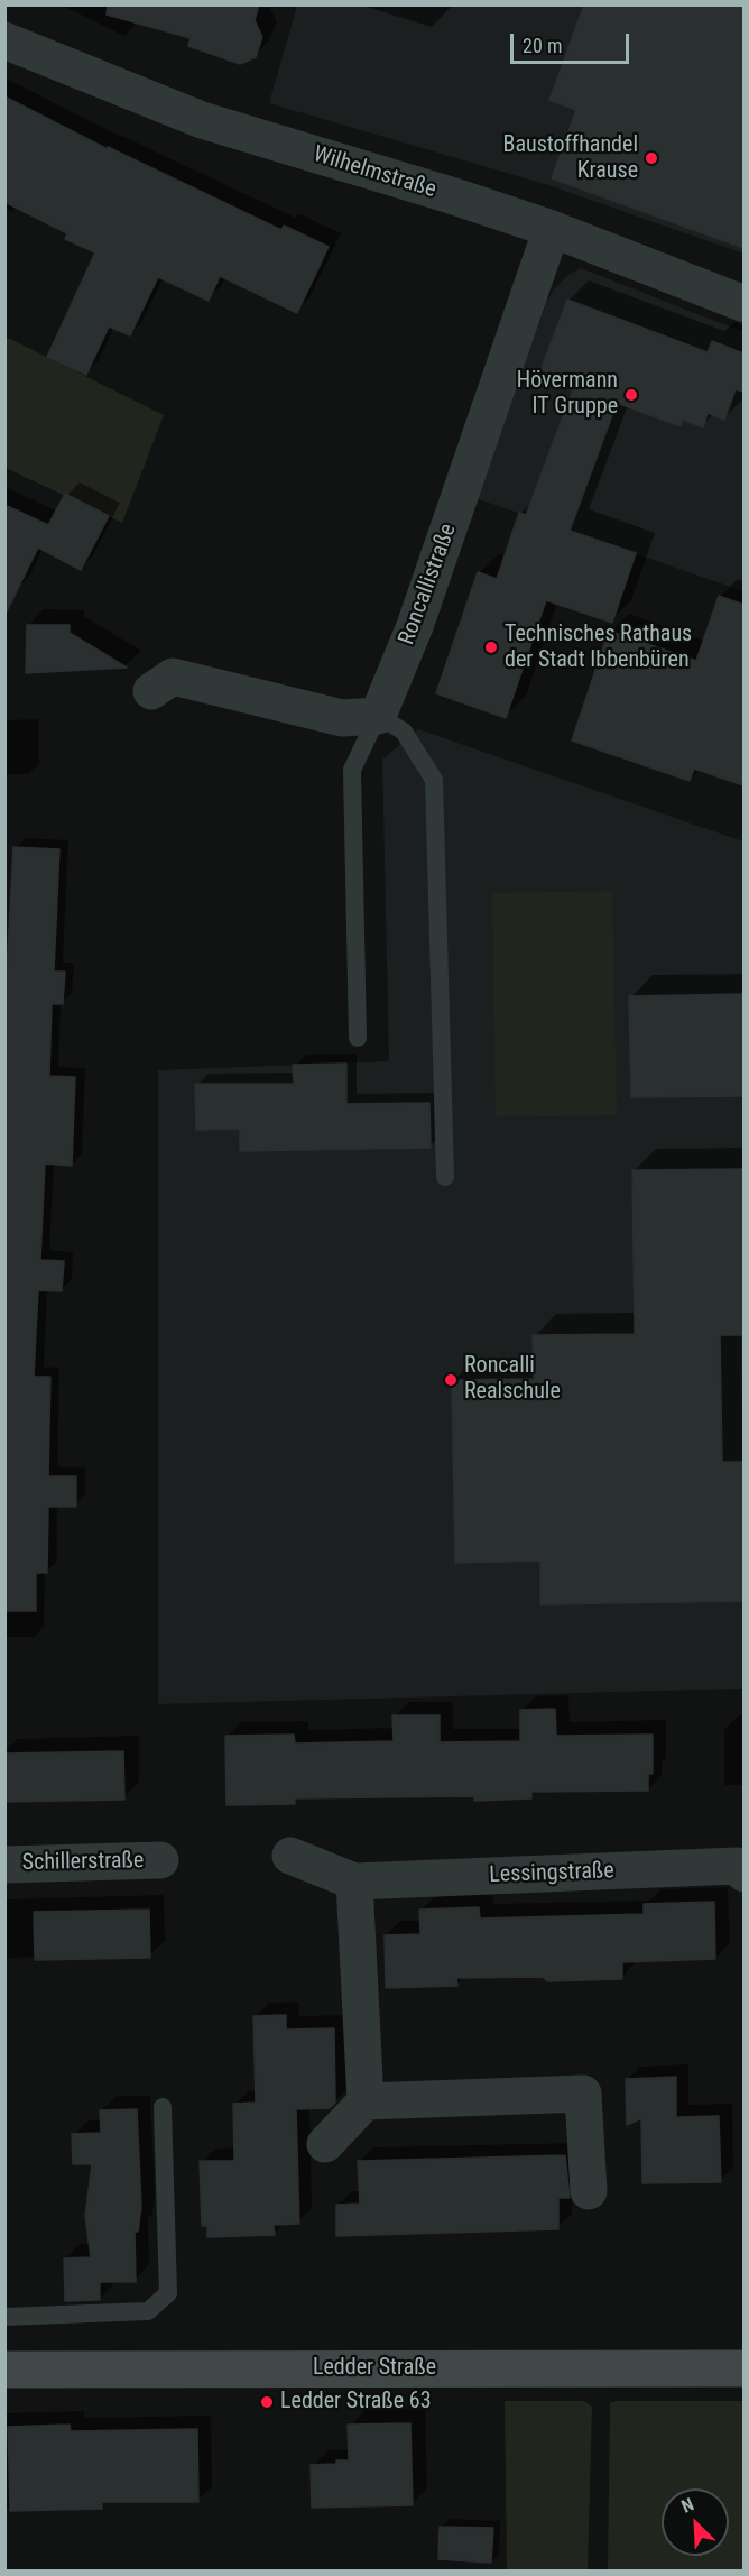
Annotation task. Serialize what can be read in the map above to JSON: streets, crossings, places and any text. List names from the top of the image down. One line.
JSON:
{"streets":{"main road":["Ledder Straße"],"street":["Wilhelmstraße","Roncallistraße","Schillerstraße","Lessingstraße"]},"crossings":[["Wilhelmstraße","Roncallistraße"]],"places":["Baustoffhandel Krause","Hövermann IT Gruppe","Technisches Rathaus der Stadt Ibbenbüren","Roncalli Realschule","Ledder Straße 63"],"scale_bar":"20 m","north":"top left"}
